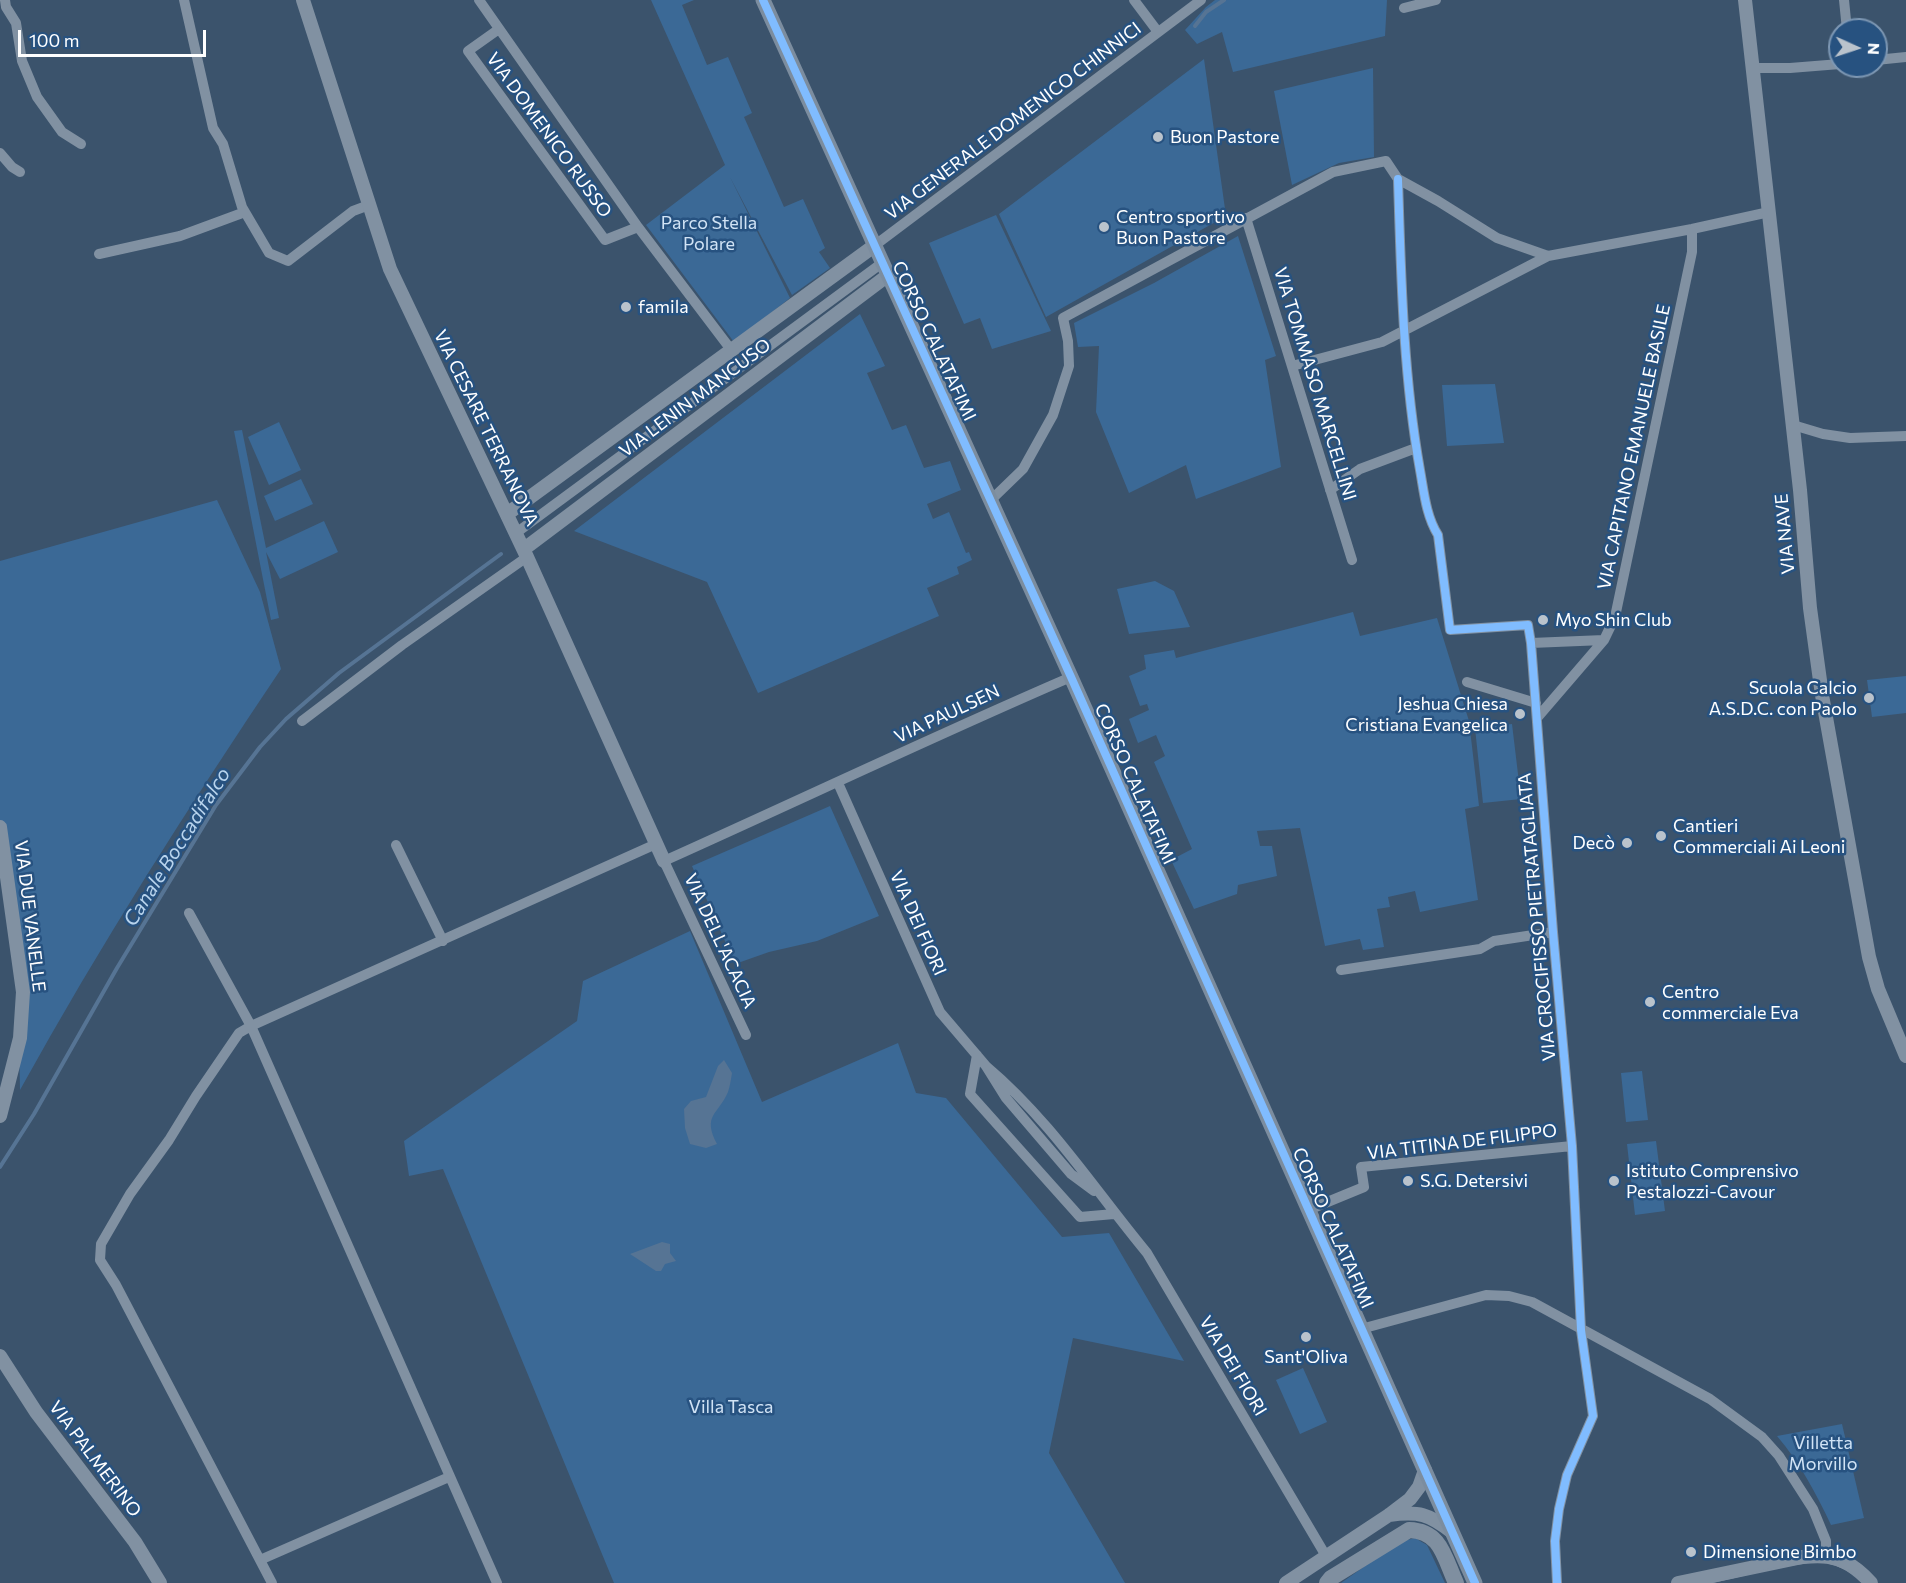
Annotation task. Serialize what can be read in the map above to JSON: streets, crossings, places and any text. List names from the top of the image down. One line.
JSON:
{"streets":{"main road":["CORSO CALATAFIMI"],"street":["VIA GENERALE DOMENICO CHINNICI","VIA DOMENICO RUSSO","VIA TOMMASO MARCELLINI","VIA LENIN MANCUSO","VIA CESARE TERRANOVA","VIA CAPITANO EMANUELE BASILE","VIA NAVE","VIA PAULSEN","VIA DUE VANELLE","VIA CROCIFISSO PIETRATAGLIATA","VIA DEI FIORI","VIA DELL'ACACIA","VIA TITINA DE FILIPPO","VIA PALMERINO"]},"crossings":[["VIA GENERALE DOMENICO CHINNICI","CORSO CALATAFIMI"],["VIA GENERALE DOMENICO CHINNICI","VIA LENIN MANCUSO"],["VIA DOMENICO RUSSO","VIA LENIN MANCUSO"],["CORSO CALATAFIMI","VIA LENIN MANCUSO"],["CORSO CALATAFIMI","VIA PAULSEN"],["CORSO CALATAFIMI","VIA TITINA DE FILIPPO"],["VIA LENIN MANCUSO","VIA CESARE TERRANOVA"],["VIA CESARE TERRANOVA","VIA PAULSEN"],["VIA CESARE TERRANOVA","VIA DELL'ACACIA"],["VIA CAPITANO EMANUELE BASILE","VIA CROCIFISSO PIETRATAGLIATA"],["VIA PAULSEN","VIA DEI FIORI"],["VIA PAULSEN","VIA DELL'ACACIA"],["VIA CROCIFISSO PIETRATAGLIATA","VIA TITINA DE FILIPPO"]],"water":["Canale Boccadifalco"],"parks":["Parco Stella Polare","Villa Tasca","Villetta Morvillo"],"places":["Buon Pastore","Centro sportivo Buon Pastore","famila","Myo Shin Club","Scuola Calcio A.S.D.C. con Paolo","Jeshua Chiesa Cristiana Evangelica","Cantieri Commerciali Ai Leoni","Decò","Centro commerciale Eva","S.G. Detersivi","Istituto Comprensivo Pestalozzi-Cavour","Sant'Oliva","Dimensione Bimbo"],"scale_bar":"100 m","north":"right"}
